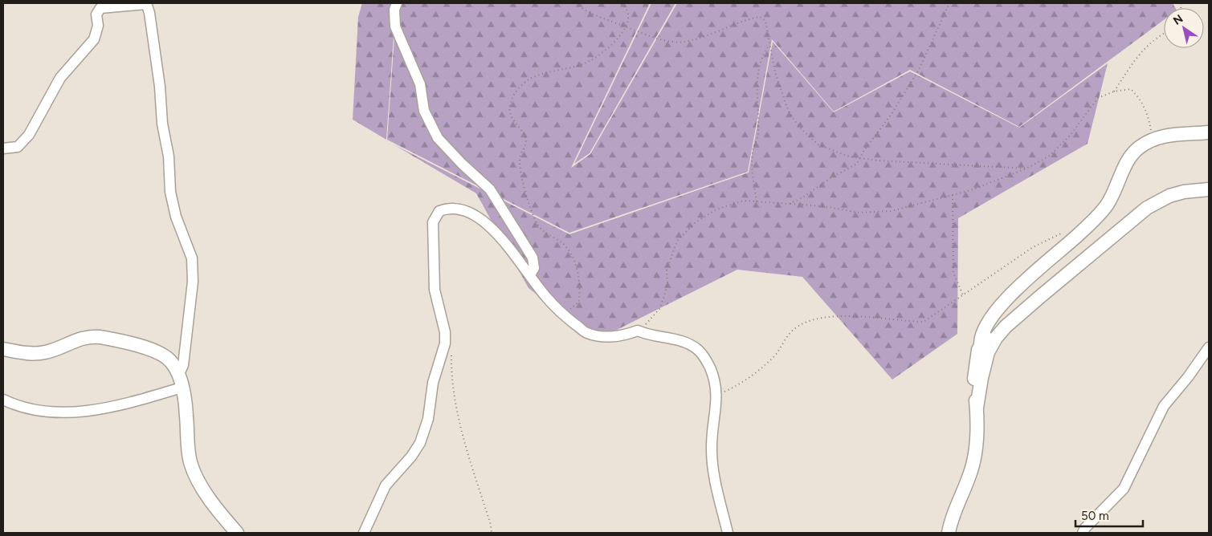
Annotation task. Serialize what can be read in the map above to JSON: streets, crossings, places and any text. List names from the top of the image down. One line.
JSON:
{"scale_bar":"50 m","north":"top left"}
